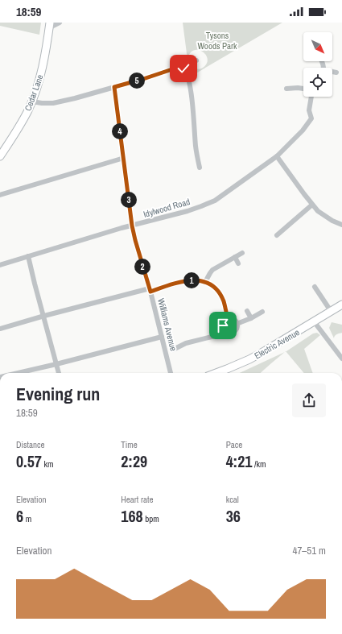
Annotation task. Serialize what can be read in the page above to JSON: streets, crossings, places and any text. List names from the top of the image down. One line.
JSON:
{"streets":{"street":["Cedar Lane","Idylwood Road","Williams Avenue","Electric Avenue"]},"crossings":[["Idylwood Road","Williams Avenue"]],"parks":["Tysons Woods Park"],"north":"bottom right","page":{"status":"18:59","pins":["5","4","3","2","1"],"heading":["Evening run","18:59"],"stats":[["Distance","0.57 km"],["Time","2:29"],["Pace","4:21 /km"],["Elevation","6 m"],["Heart rate","168 bpm"],["kcal","36"]],"chart":["Elevation","47–51 m"]}}
